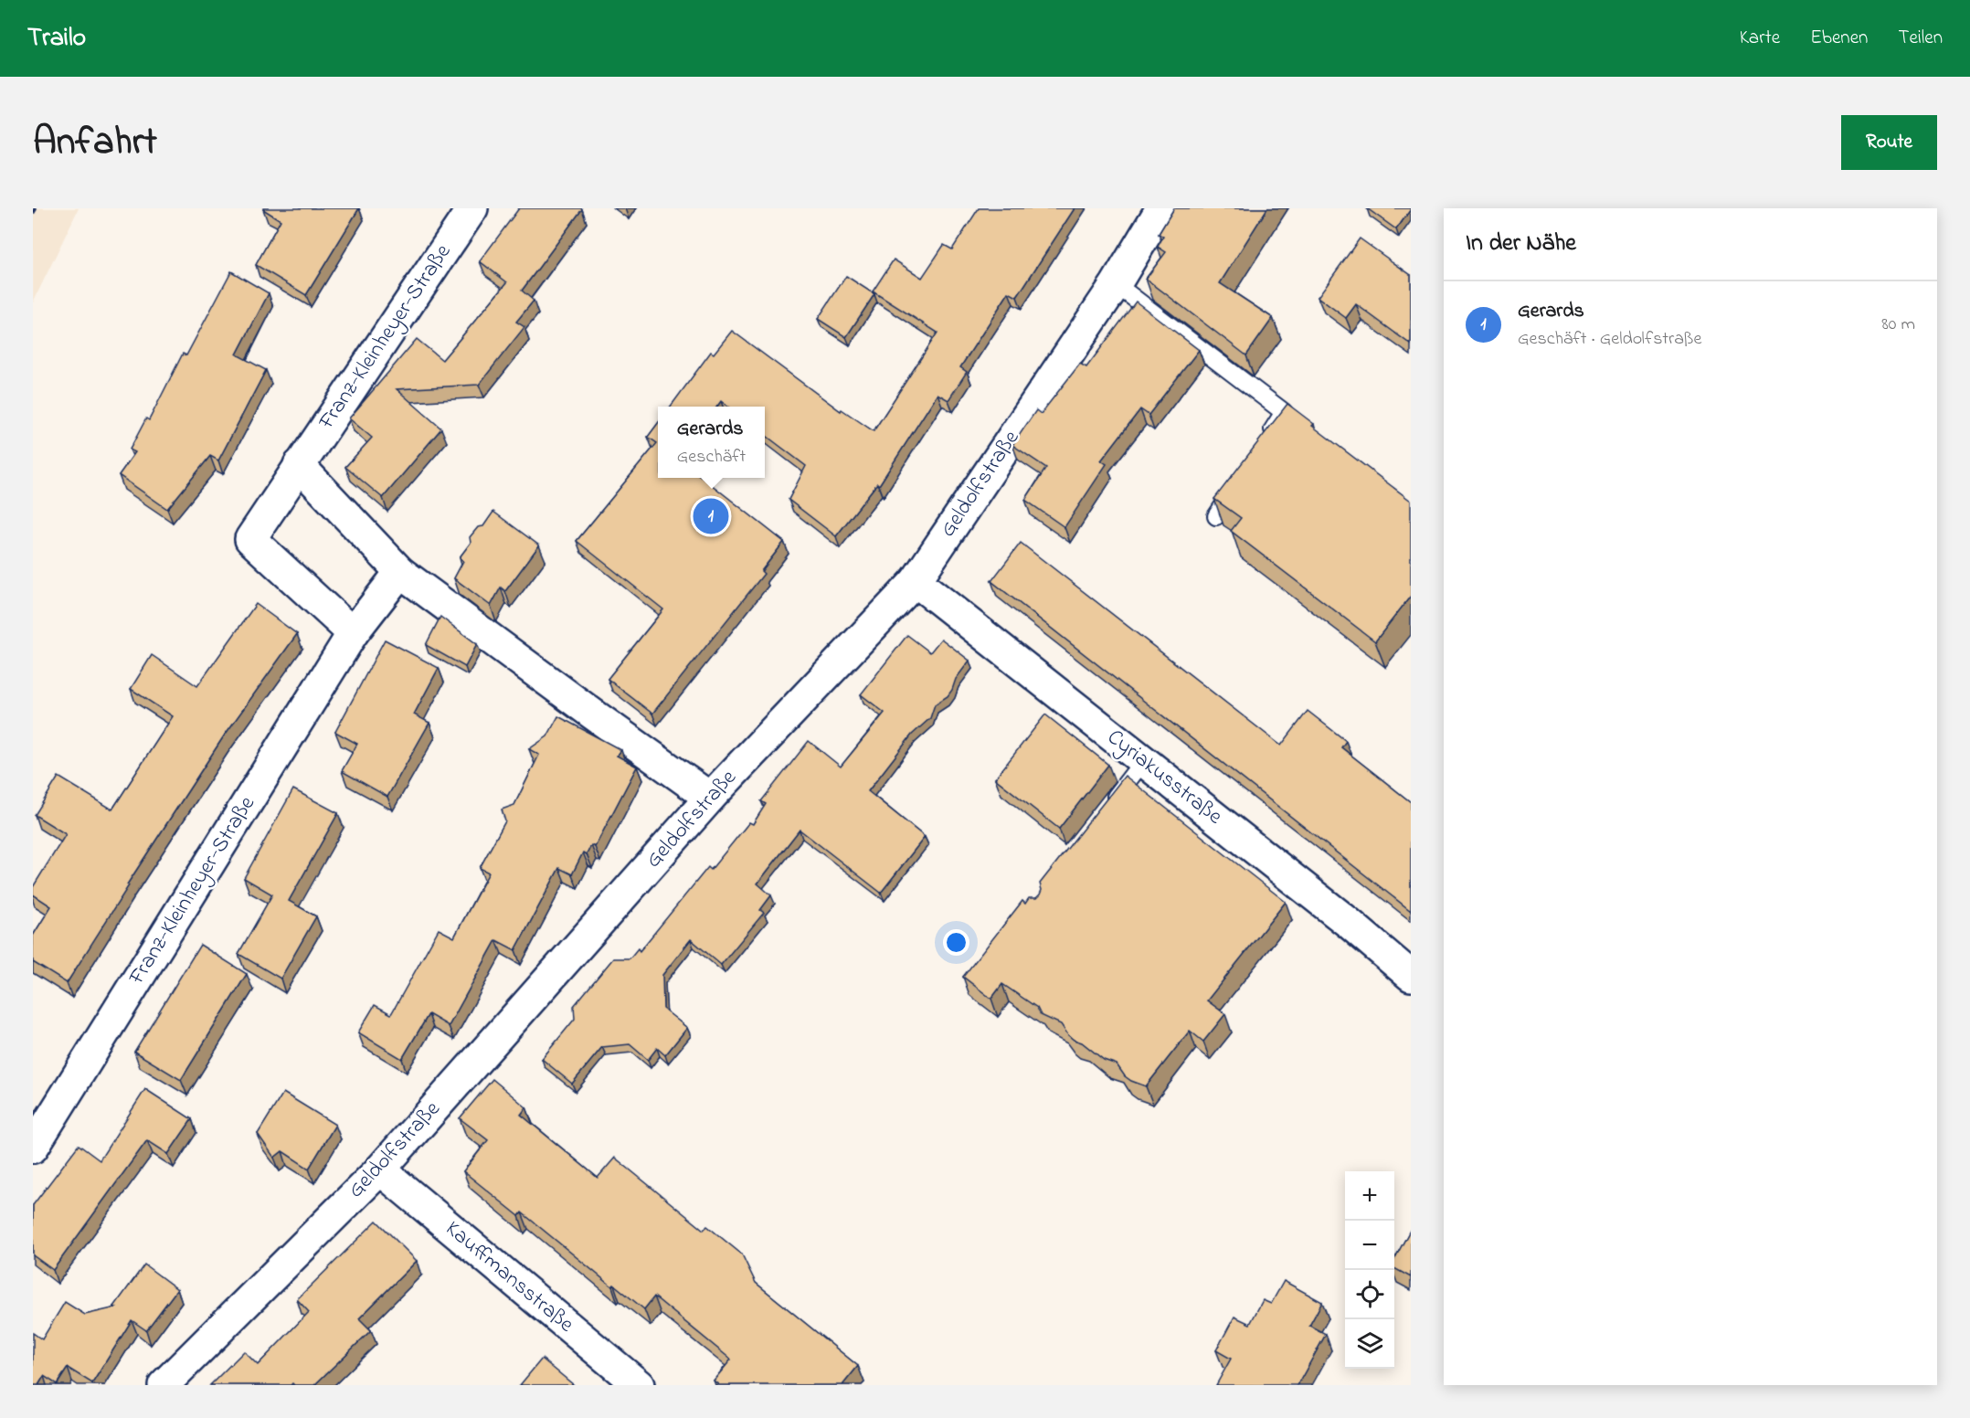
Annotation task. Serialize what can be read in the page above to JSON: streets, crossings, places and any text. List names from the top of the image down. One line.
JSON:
{"streets":{"street":["Franz-Kleinheyer-Straße","Geldolfstraße","Cyriakusstraße","Kauffmansstraße"]},"crossings":[["Geldolfstraße","Cyriakusstraße"],["Geldolfstraße","Kauffmansstraße"]],"page":{"header":"Trailo","nav":["Karte","Ebenen","Teilen"],"title":"Anfahrt","buttons":"Route","heading":"In der Nähe","list":[{"mark":"1","name":"Gerards","note":"Geschäft · Geldolfstraße","value":"80 m"}],"popup":["Gerards","Geschäft"],"pins":"1","map_buttons":["+","−"]}}
